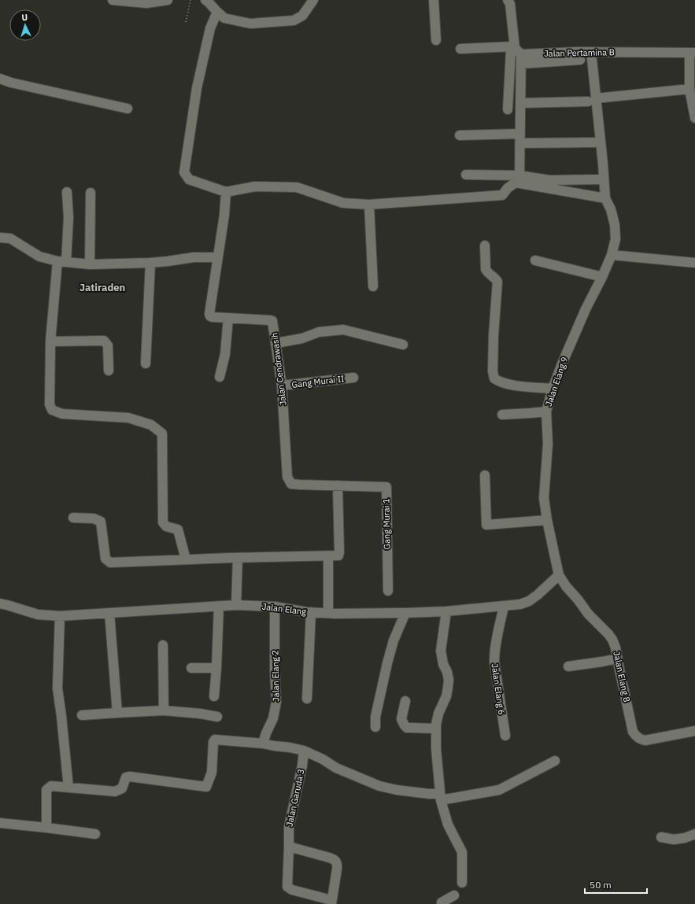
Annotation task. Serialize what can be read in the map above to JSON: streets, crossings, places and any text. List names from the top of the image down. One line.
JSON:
{"streets":{"street":["Jalan Pertamina B","Jalan Cendrawasih","Gang Murai II","Jalan Elang 9","Gang Murai 1","Jalan Elang","Jalan Elang 2","Jalan Elang 8","Jalan Elang 6","Jalan Garuda 3"]},"crossings":[["Jalan Pertamina B","Jalan Elang 9"],["Jalan Cendrawasih","Gang Murai II"],["Jalan Cendrawasih","Gang Murai 1"],["Jalan Elang 9","Jalan Elang"],["Jalan Elang 9","Jalan Elang 8"],["Jalan Elang","Jalan Elang 2"],["Jalan Elang","Jalan Elang 8"],["Jalan Elang","Jalan Elang 6"]],"districts":["Jatiraden"],"scale_bar":"50 m","north":"top"}
